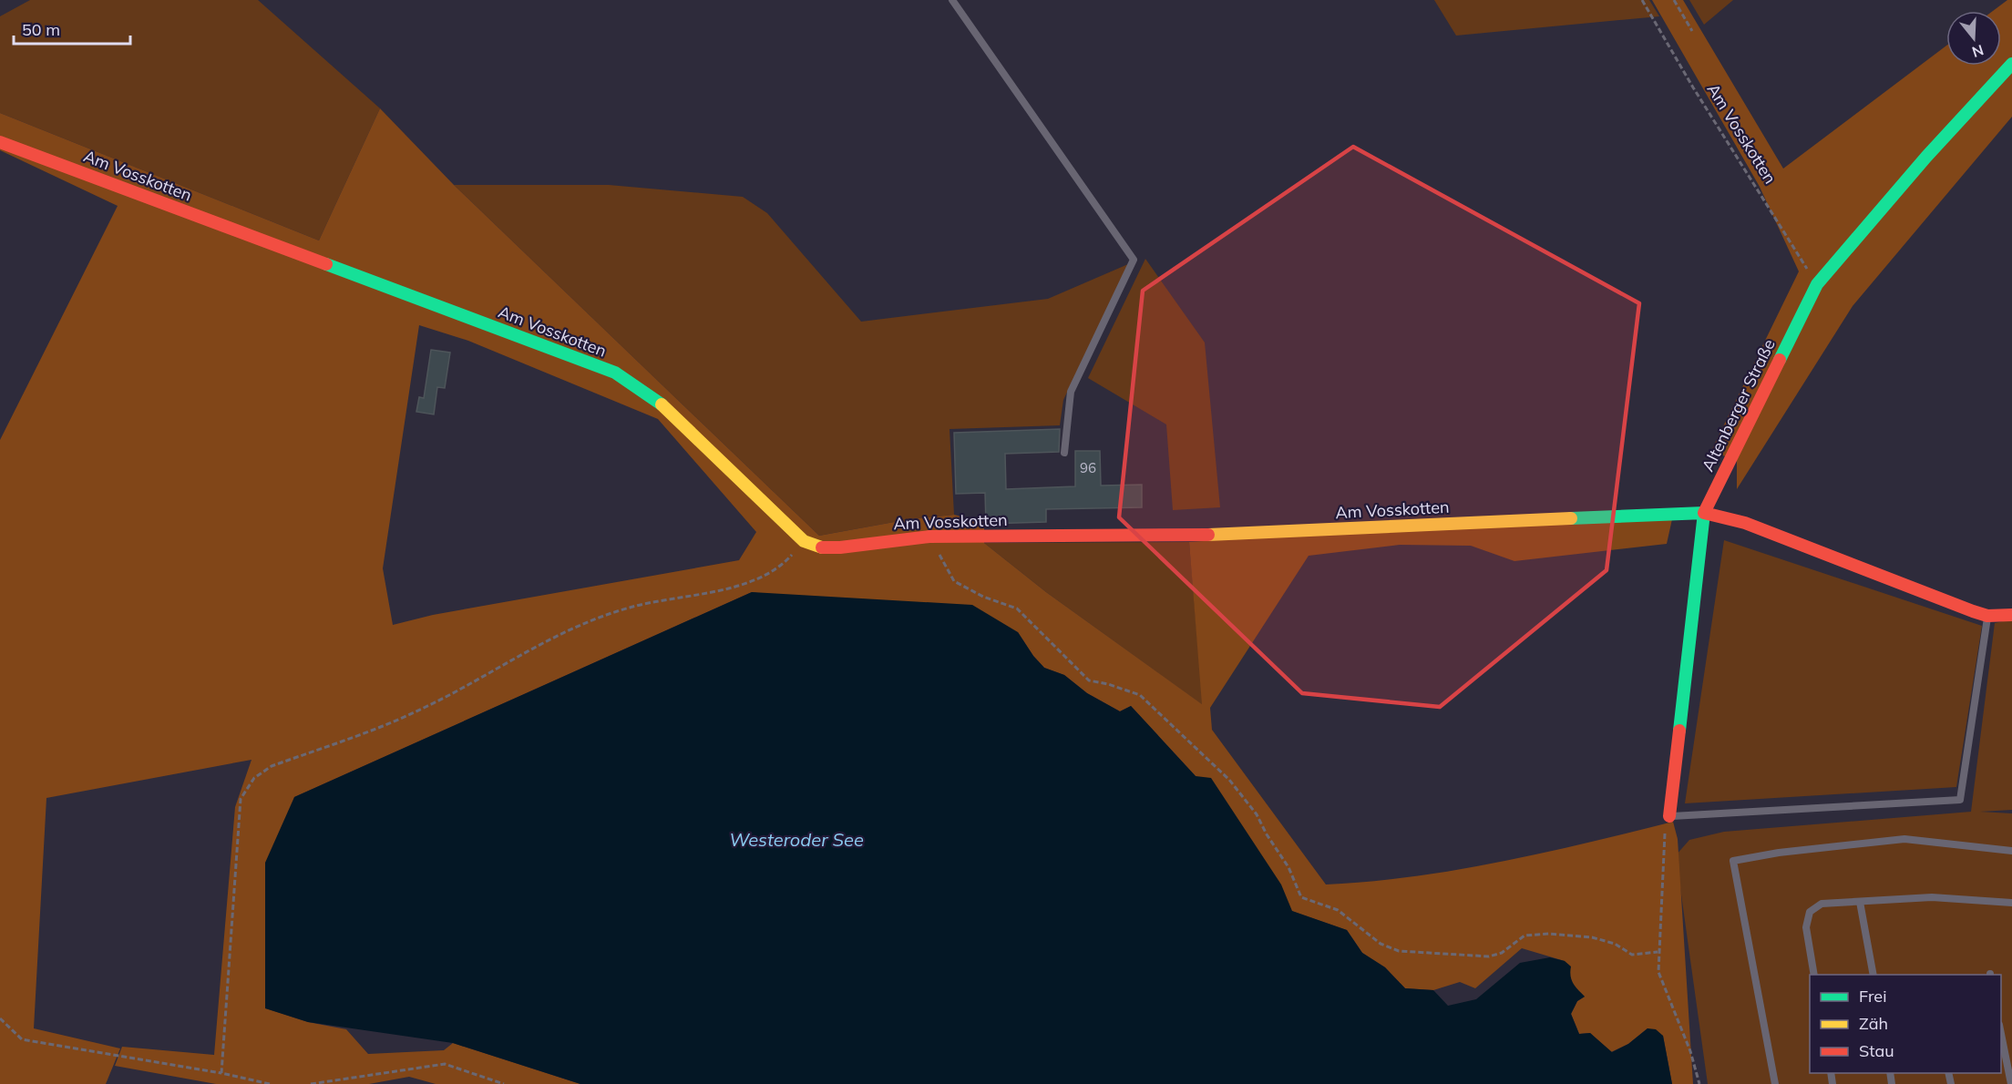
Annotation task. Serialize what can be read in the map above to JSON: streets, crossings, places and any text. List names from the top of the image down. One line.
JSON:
{"streets":{"street":["Am Vosskotten","Altenberger Straße"]},"crossings":[["Am Vosskotten","Altenberger Straße"]],"water":["Westeroder See"],"house_numbers":["96"],"legend":["Frei","Zäh","Stau"],"scale_bar":"50 m","north":"bottom"}
